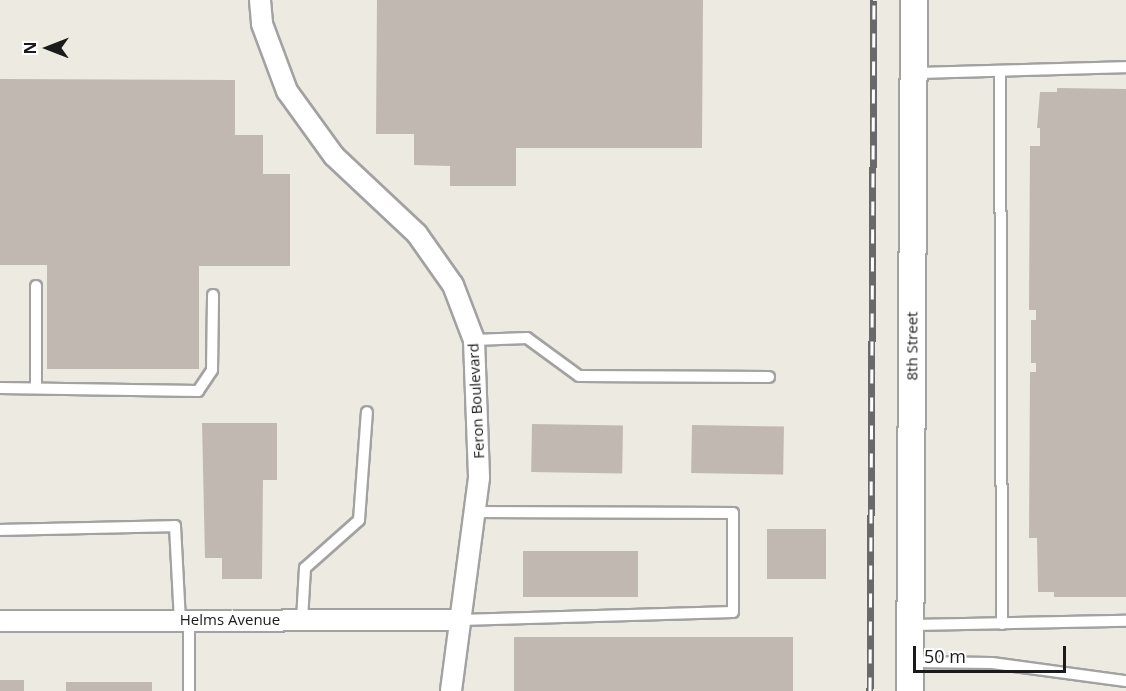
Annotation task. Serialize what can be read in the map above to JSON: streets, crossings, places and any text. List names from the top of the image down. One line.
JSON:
{"streets":{"street":["8th Street","Feron Boulevard","Helms Avenue"]},"crossings":[["Feron Boulevard","Helms Avenue"]],"scale_bar":"50 m","north":"left"}
